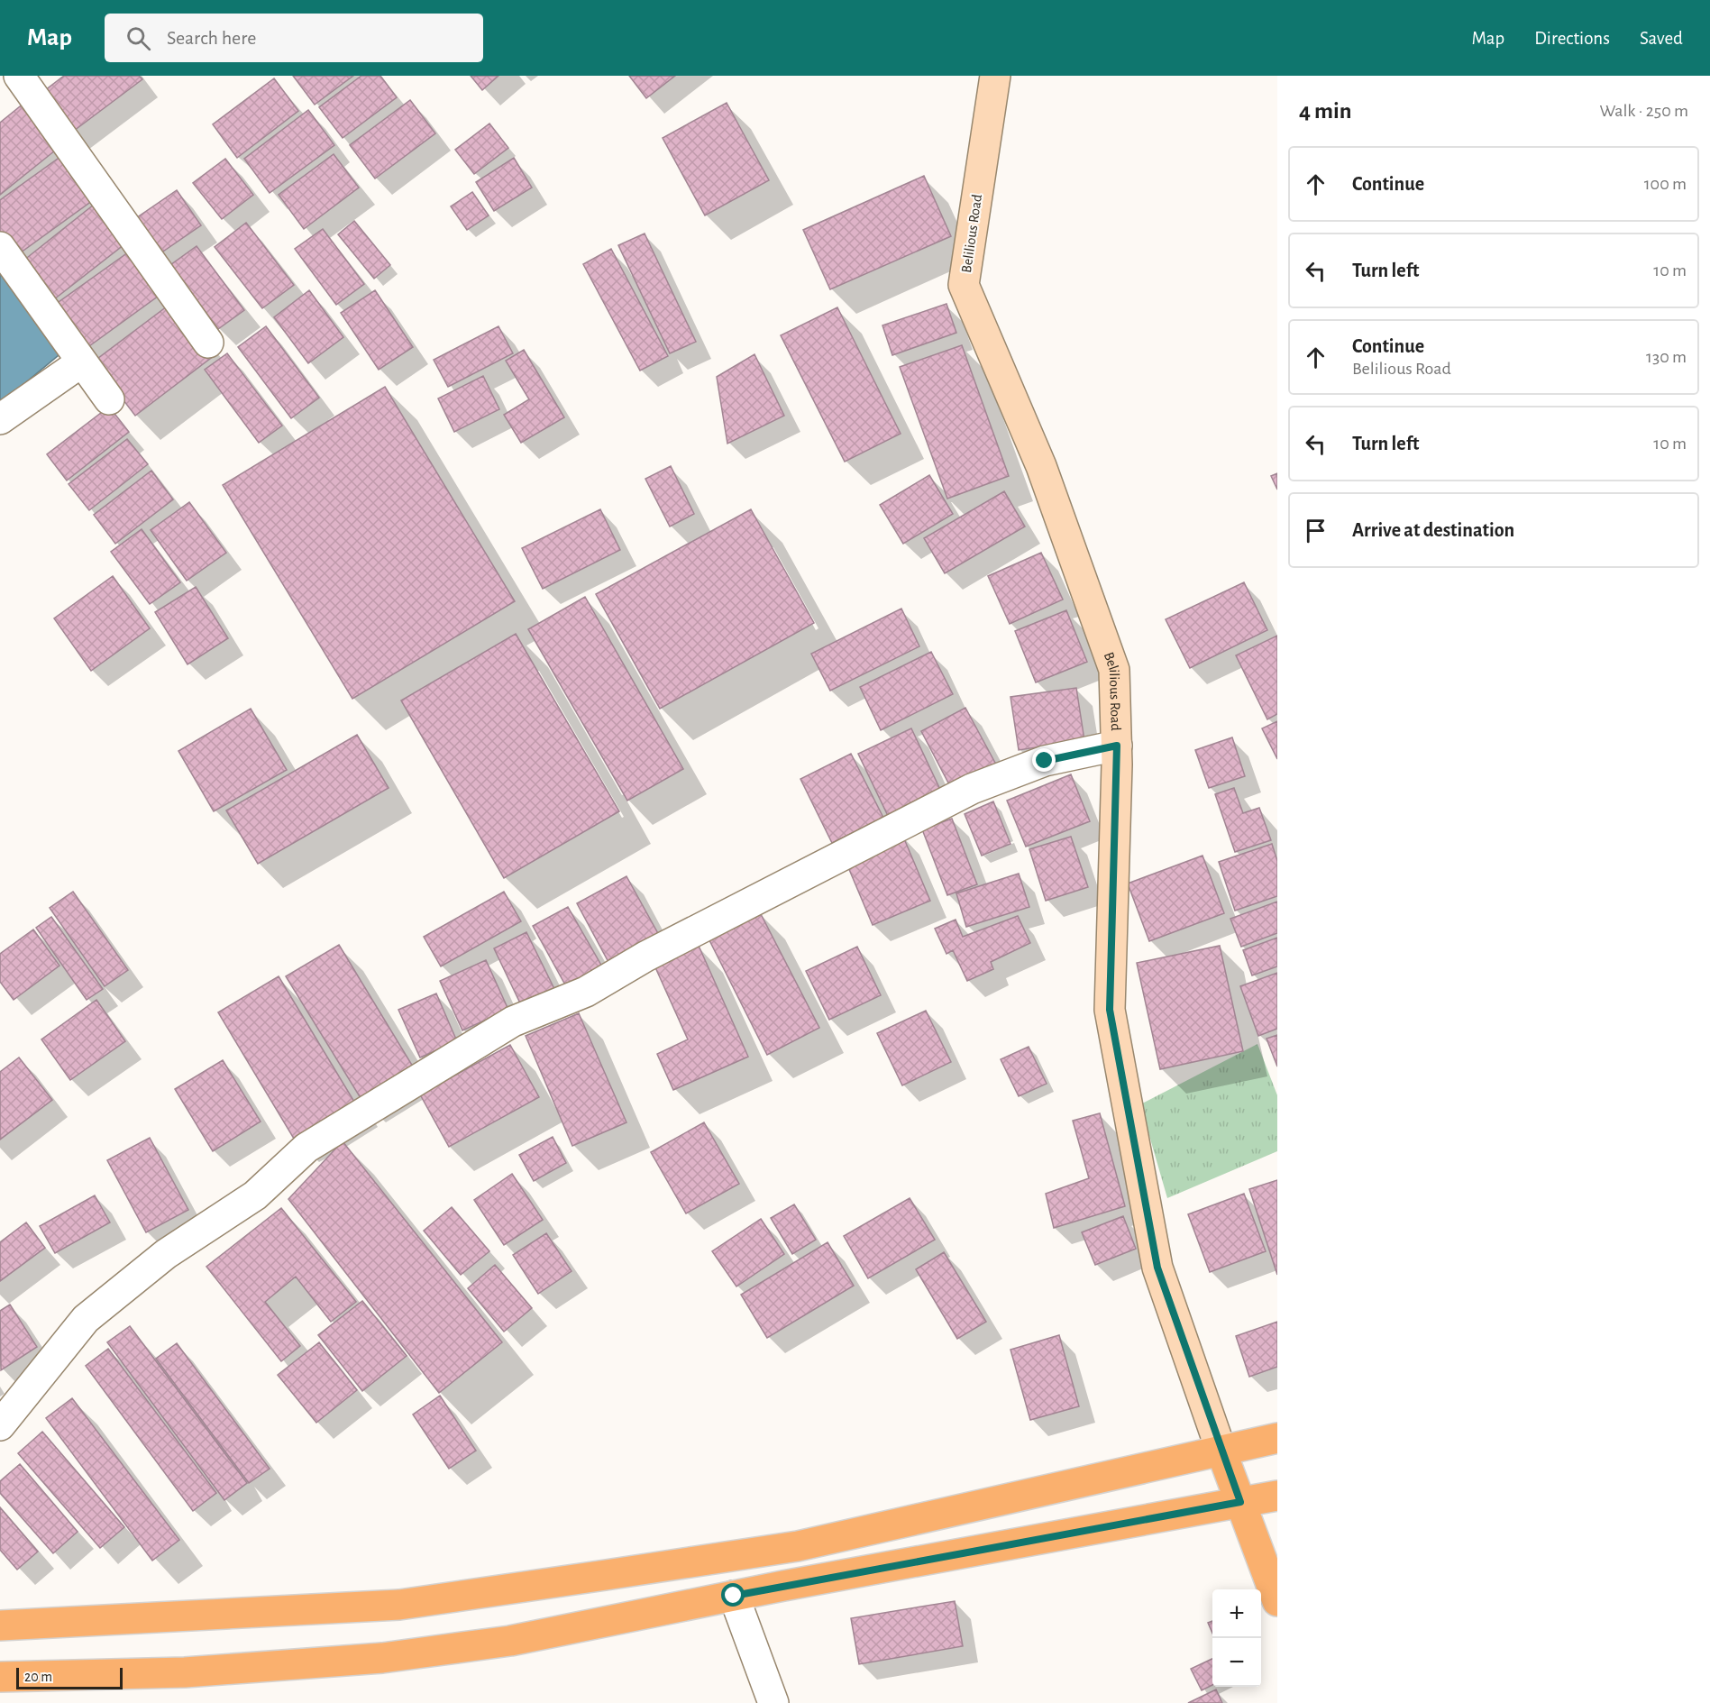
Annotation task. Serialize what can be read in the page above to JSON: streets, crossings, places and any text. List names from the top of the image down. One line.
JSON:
{"streets":{"main road":["Belilious Road"]},"scale_bar":"20 m","page":{"header":"Map","search":"Search here","nav":["Map","Directions","Saved"],"heading":["4 min","Walk · 250 m"],"list":[["Continue","100 m"],["Turn left","10 m"],["Continue","Belilious Road","130 m"],["Turn left","10 m"],"Arrive at destination"],"map_buttons":["+","−"],"scale":"20 m"}}
